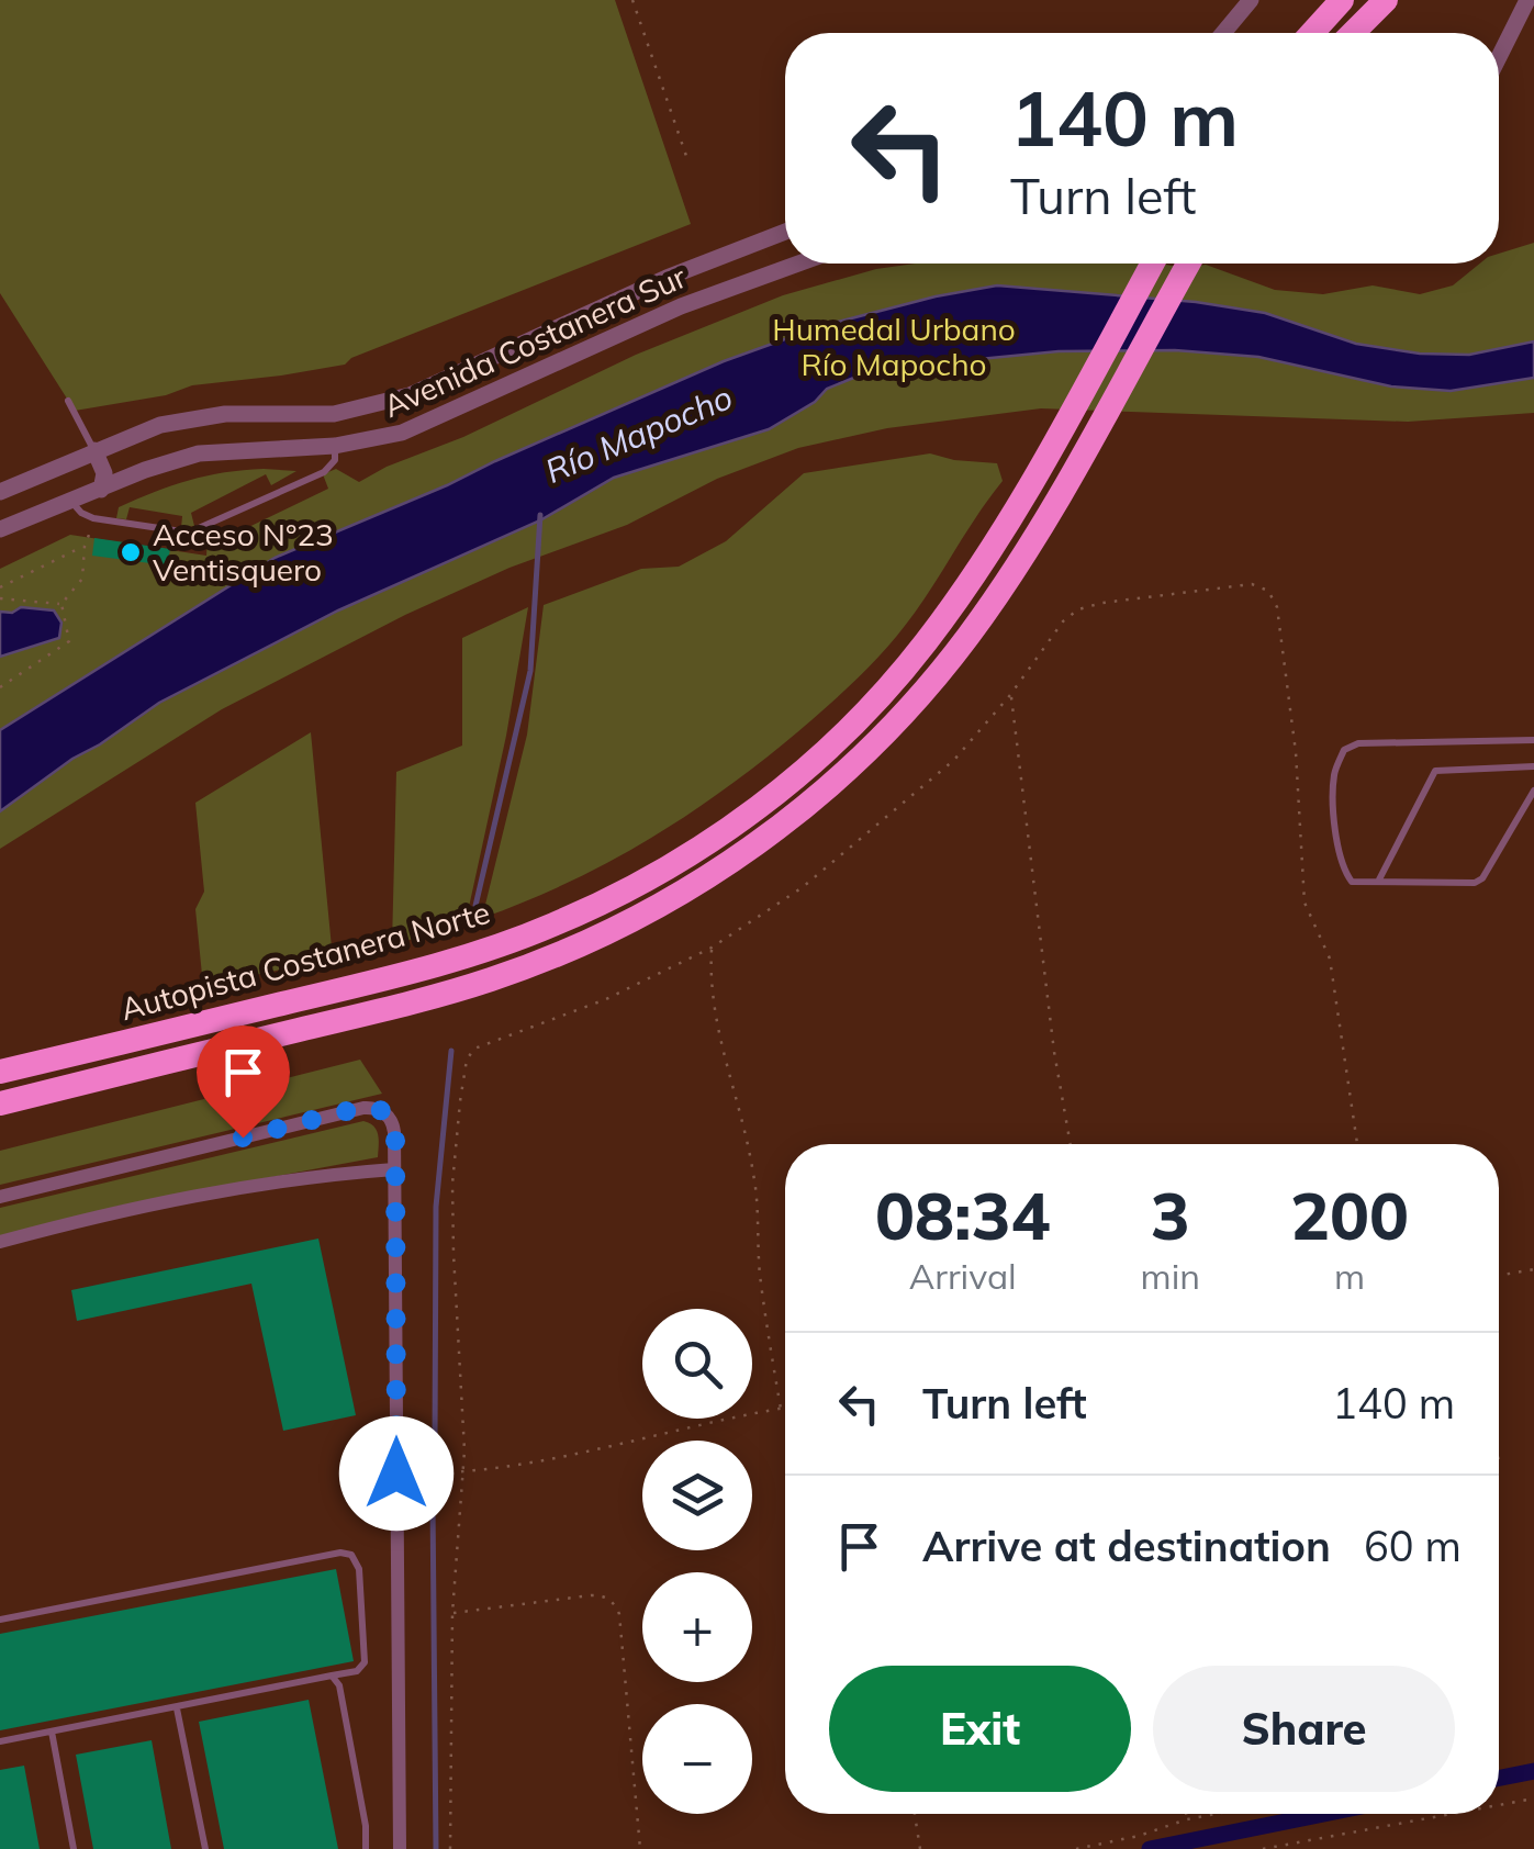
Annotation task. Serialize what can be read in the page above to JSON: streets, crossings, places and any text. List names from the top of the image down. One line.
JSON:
{"streets":{"highway":["Autopista Costanera Norte"],"street":["Avenida Costanera Sur"]},"water":["Río Mapocho"],"parks":["Humedal Urbano Río Mapocho"],"places":["Acceso N°23 Ventisquero"],"page":{"turn":["140 m","Turn left"],"eta":["08:34","Arrival","3","min","200","m"],"map_buttons":["+","−"],"list":[{"name":"Turn left","value":"140 m"},{"name":"Arrive at destination","value":"60 m"}],"buttons":["Exit","Share"]}}
